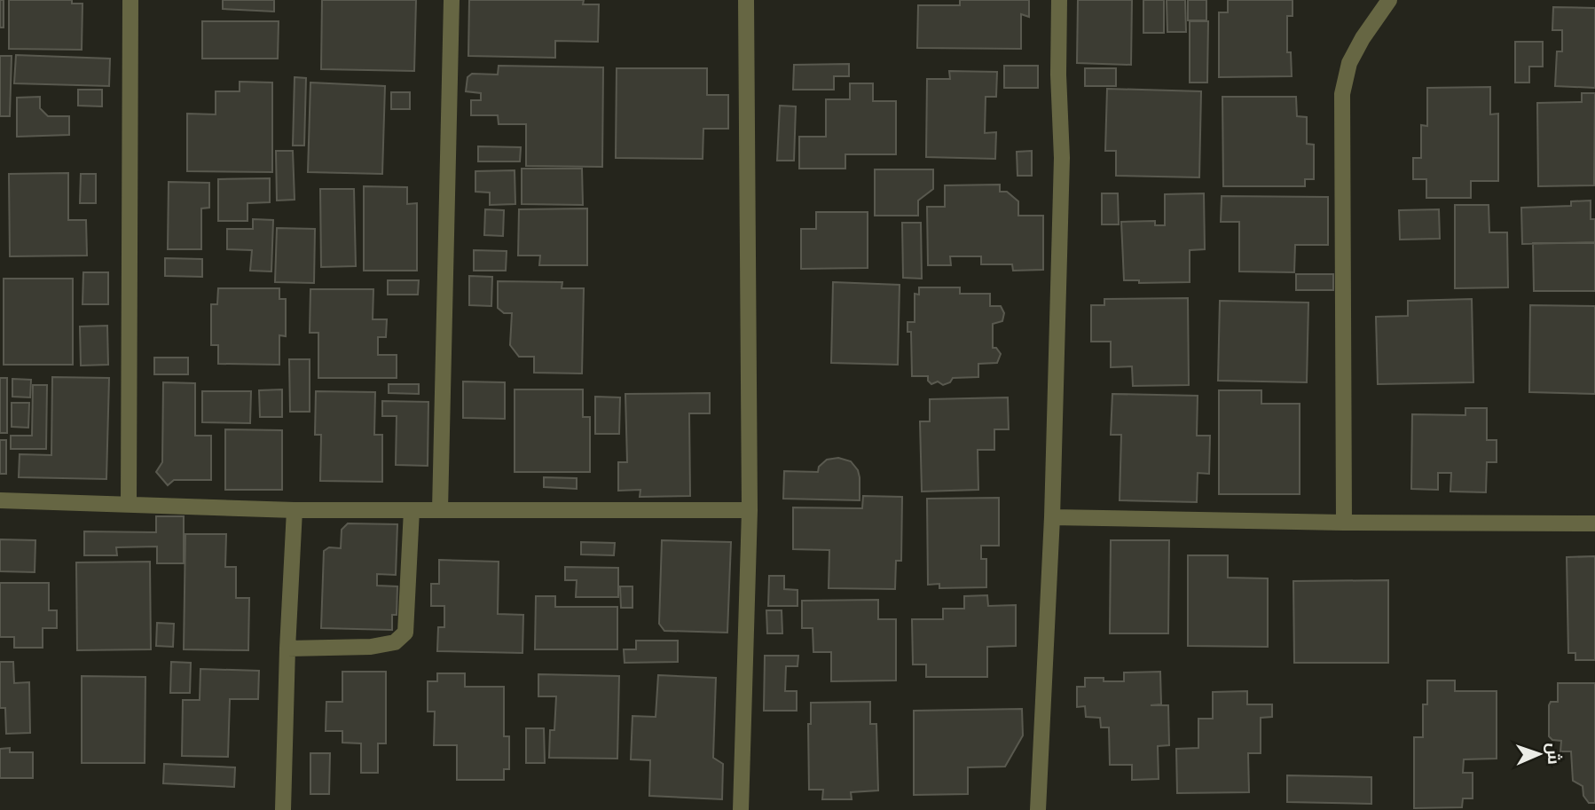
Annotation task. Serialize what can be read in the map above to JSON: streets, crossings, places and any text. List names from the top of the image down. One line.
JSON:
{"north":"right"}
